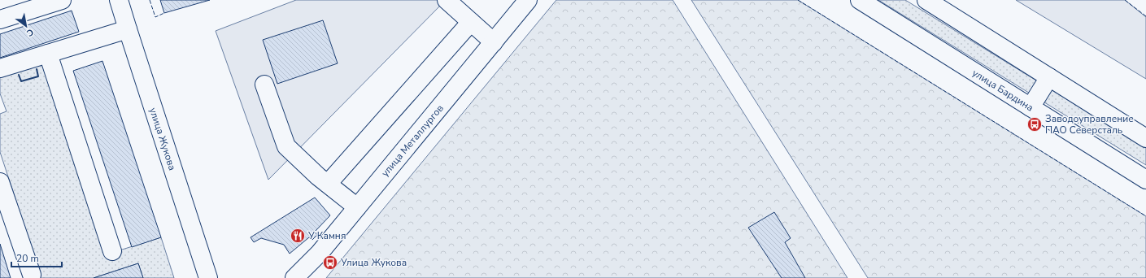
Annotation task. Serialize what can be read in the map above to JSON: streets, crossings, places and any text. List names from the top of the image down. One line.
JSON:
{"streets":{"street":["улица Бардина","улица Жукова","улица Металлургов"]},"places":{"bus stop":["Заводоуправление ПАО Северсталь","Улица Жукова"],"restaurant":["У Камня"]},"scale_bar":"20 m","north":"bottom right"}
